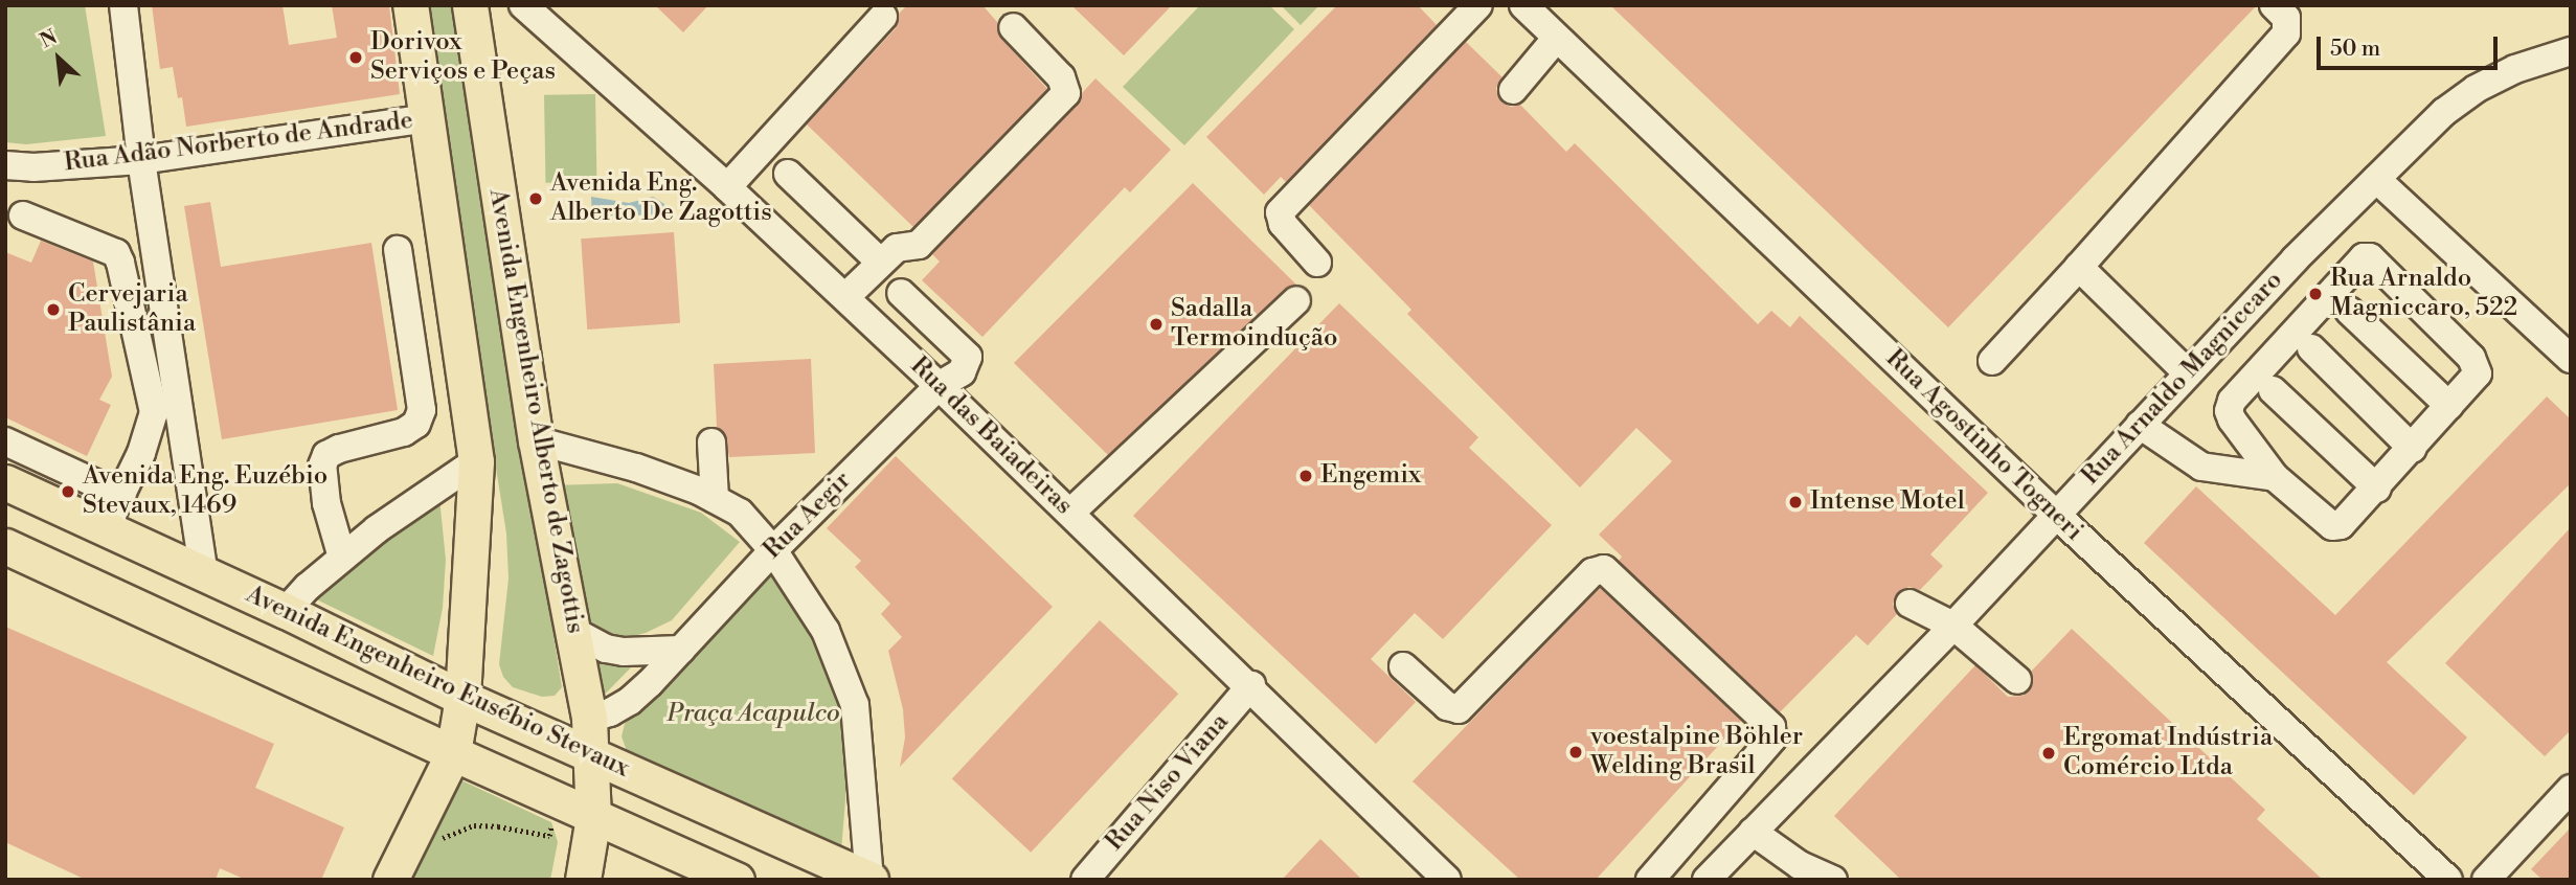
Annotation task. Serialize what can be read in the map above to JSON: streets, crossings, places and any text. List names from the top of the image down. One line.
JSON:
{"streets":{"main road":["Avenida Engenheiro Alberto de Zagottis","Avenida Engenheiro Eusébio Stevaux"],"street":["Rua Adão Norberto de Andrade","Rua Arnaldo Magniccaro","Rua das Baiadeiras","Rua Agostinho Togneri","Rua Aegir","Rua Niso Viana"]},"crossings":[["Rua Arnaldo Magniccaro","Rua Agostinho Togneri"],["Avenida Engenheiro Alberto de Zagottis","Rua Aegir"],["Avenida Engenheiro Alberto de Zagottis","Avenida Engenheiro Eusébio Stevaux"],["Rua das Baiadeiras","Rua Aegir"],["Rua das Baiadeiras","Rua Niso Viana"]],"parks":["Praça Acapulco"],"places":["Dorivox Serviços e Peças","Avenida Eng. Alberto De Zagottis","Rua Arnaldo Magniccaro, 522","Cervejaria Paulistânia","Sadalla Termoindução","Engemix","Avenida Eng. Euzébio Stevaux, 1469","Intense Motel","voestalpine Böhler Welding Brasil","Ergomat Indústria Comércio Ltda"],"scale_bar":"50 m","north":"top left"}
